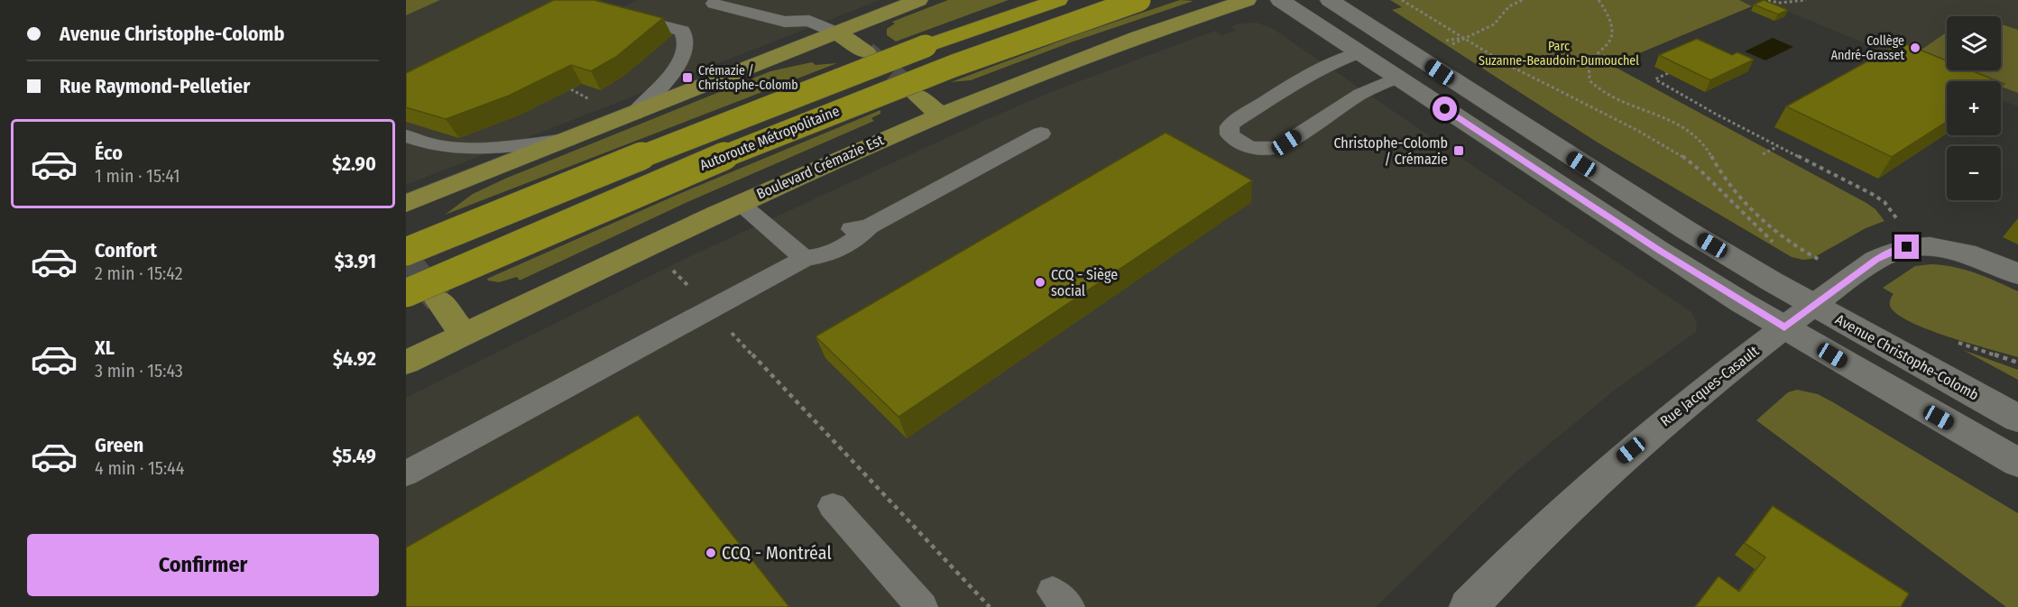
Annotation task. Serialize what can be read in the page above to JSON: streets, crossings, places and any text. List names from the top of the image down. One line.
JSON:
{"streets":{"highway":["Autoroute Métropolitaine"],"main road":["Boulevard Crémazie Est","Avenue Christophe-Colomb","Rue Jacques-Casault"]},"crossings":[["Avenue Christophe-Colomb","Rue Jacques-Casault"]],"parks":["Parc Suzanne-Beaudoin-Dumouchel"],"places":{"other":["Collège André-Grasset","CCQ - Siège social","CCQ - Montréal"],"transit":["Crémazie / Christophe-Colomb","Christophe-Colomb / Crémazie"]},"page":{"banner":["Avenue Christophe-Colomb","Rue Raymond-Pelletier"],"map_buttons":["+","−"],"list":[{"name":"Éco","note":"1 min · 15:41","value":"$2.90"},{"name":"Confort","note":"2 min · 15:42","value":"$3.91"},{"name":"XL","note":"3 min · 15:43","value":"$4.92"},{"name":"Green","note":"4 min · 15:44","value":"$5.49"}],"buttons":"Confirmer"}}
